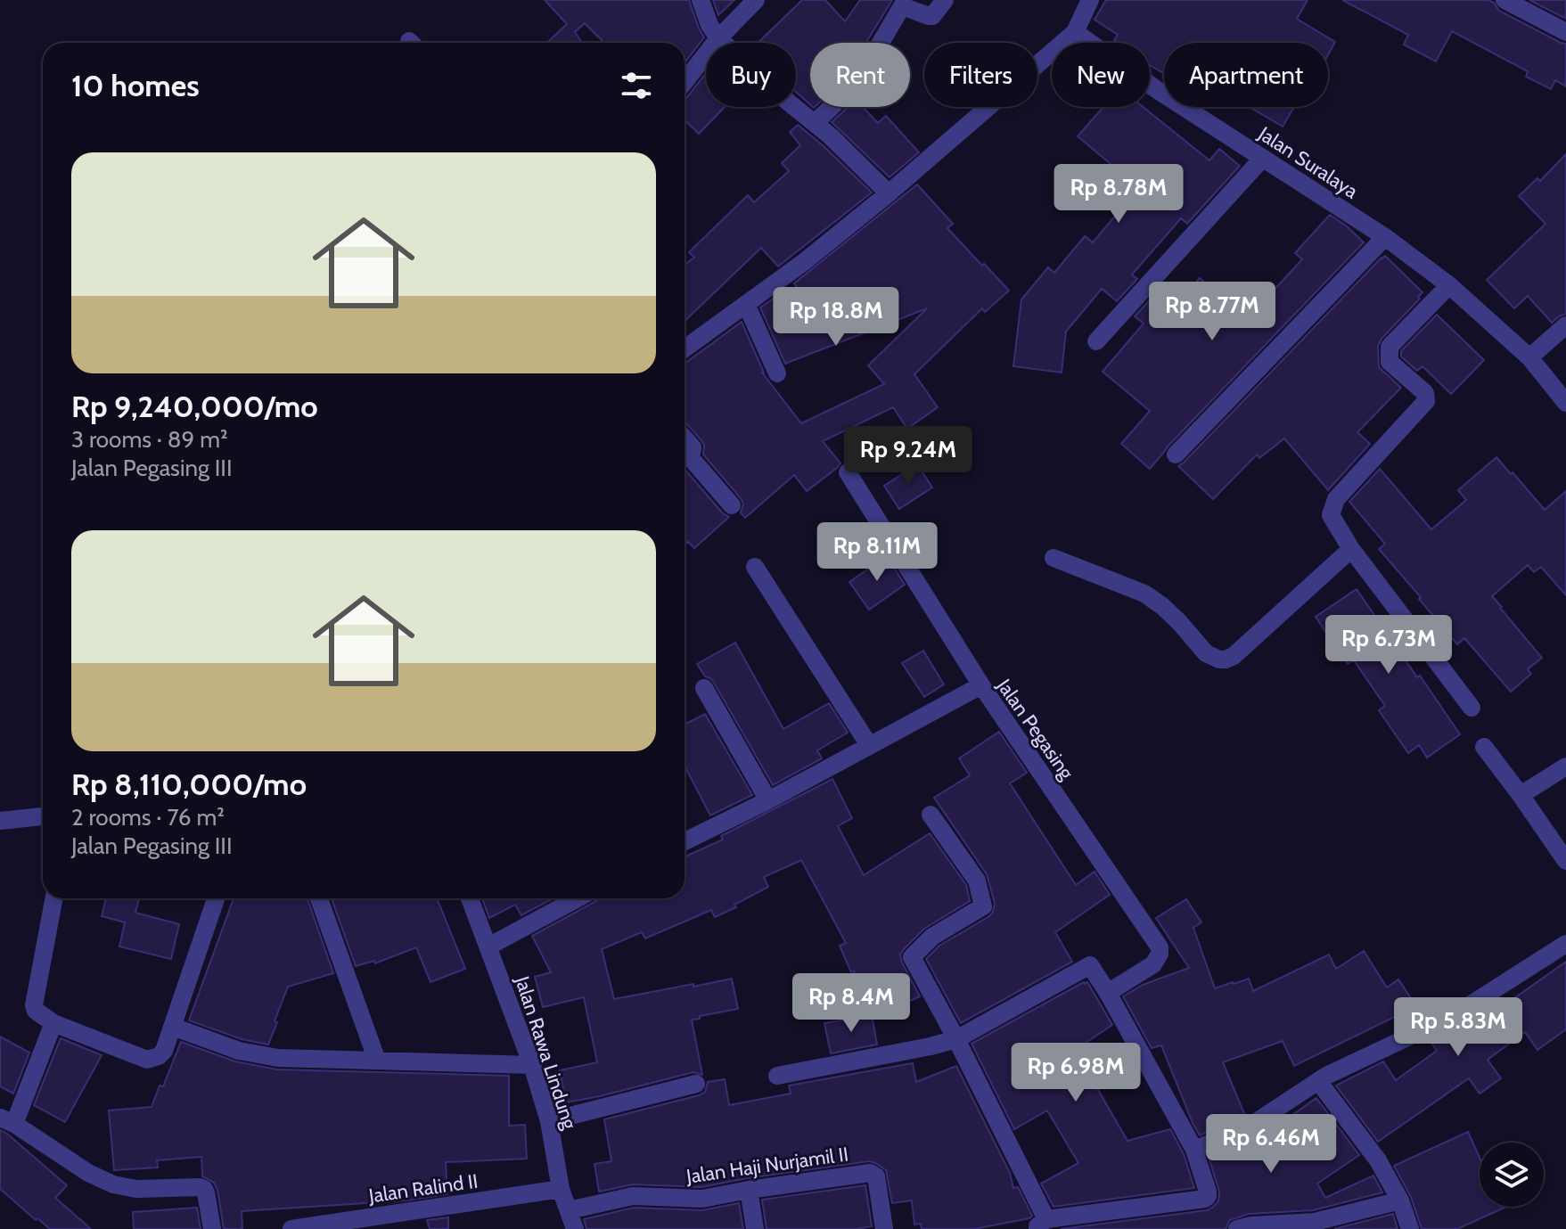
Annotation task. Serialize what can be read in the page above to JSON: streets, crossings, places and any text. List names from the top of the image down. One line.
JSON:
{"streets":{"street":["Jalan Suralaya","Jalan Pegasing","Jalan Rawa Lindung","Jalan Haji Nurjamil II","Jalan Ralind II"]},"crossings":[["Jalan Rawa Lindung","Jalan Haji Nurjamil II"],["Jalan Rawa Lindung","Jalan Ralind II"]],"page":{"chip":["Buy","Rent","Filters","New","Apartment"],"heading":"10 homes","list":[{"name":"Rp 9,240,000/mo","note":"3 rooms · 89 m² · Jalan Pegasing III"},{"name":"Rp 8,110,000/mo","note":"2 rooms · 76 m² · Jalan Pegasing III"}],"price":["Rp 8.78M","Rp 8.77M","Rp 18.8M","Rp 9.24M","Rp 8.11M","Rp 6.73M","Rp 8.4M","Rp 5.83M","Rp 6.98M","Rp 6.46M"]}}
